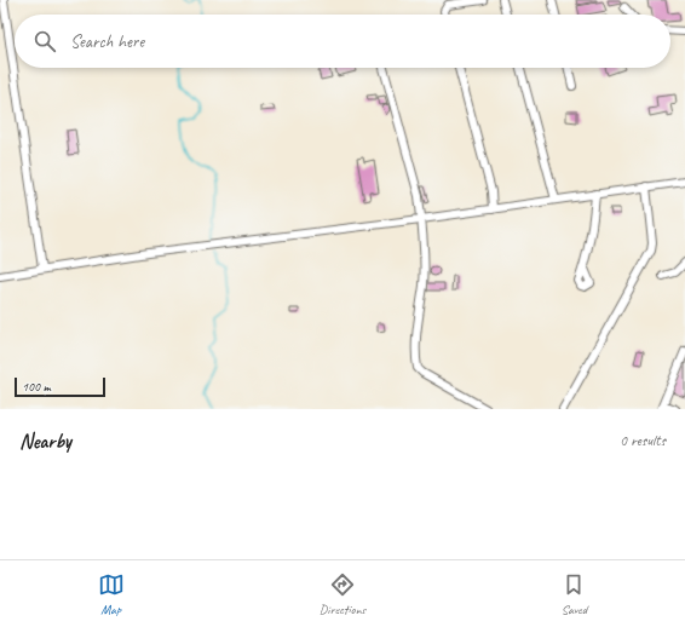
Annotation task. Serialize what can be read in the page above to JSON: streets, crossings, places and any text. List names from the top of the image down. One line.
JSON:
{"scale_bar":"100 m","page":{"search":"Search here","scale":"100 m","heading":["Nearby","0 results"],"nav":["Map","Directions","Saved"]}}
